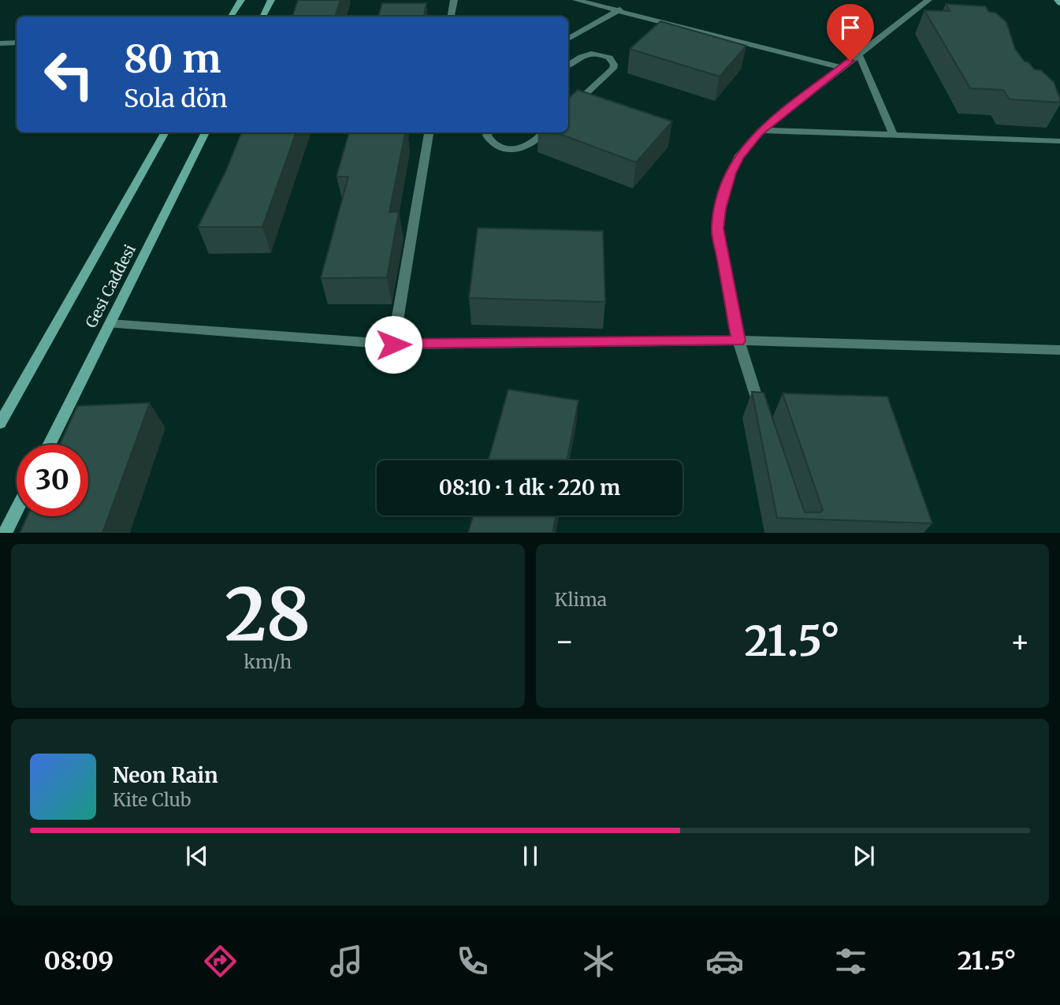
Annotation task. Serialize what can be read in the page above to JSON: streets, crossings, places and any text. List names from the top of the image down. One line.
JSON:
{"streets":{"main road":["Gesi Caddesi"]},"page":{"turn":["80 m","Sola dön"],"limit":"30","trip":"08:10 · 1 dk · 220 m","tile":[["28","km/h"],"Klima"],"heat":["−","21.5°","+"],"song":["Neon Rain","Kite Club"],"tabs":["08:09","21.5°"]}}
